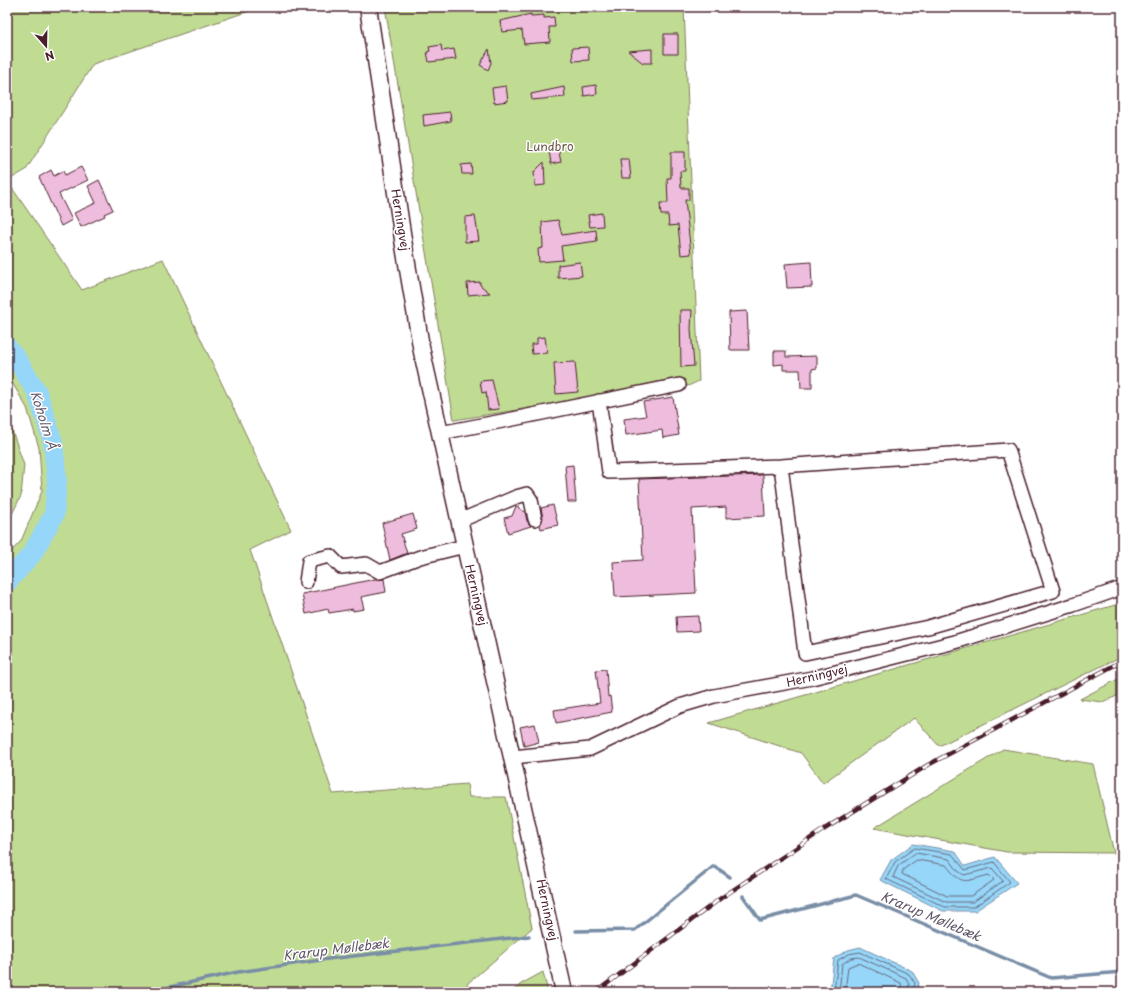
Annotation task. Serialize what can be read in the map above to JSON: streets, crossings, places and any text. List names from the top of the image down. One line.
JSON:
{"streets":{"main road":["Herningvej"]},"water":["Koholm Å","Krarup Møllebæk"],"parks":["Lundbro"],"north":"bottom"}
